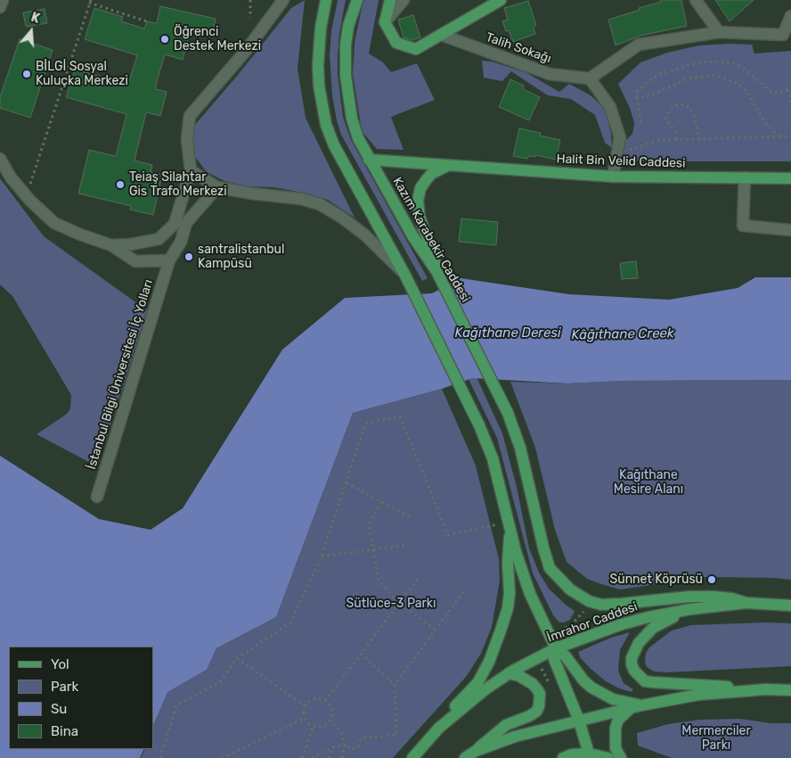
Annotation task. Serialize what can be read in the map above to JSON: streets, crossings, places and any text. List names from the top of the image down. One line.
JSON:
{"streets":{"main road":["Halit Bin Velid Caddesi","Kazım Karabekir Caddesi","İmrahor Caddesi"],"street":["Talih Sokağı","İstanbul Bilgi Üniversitesi İç Yolları"]},"crossings":[["Halit Bin Velid Caddesi","Kazım Karabekir Caddesi"],["Kazım Karabekir Caddesi","İmrahor Caddesi"]],"water":["Kağıthane Deresi","Kâğıthane Creek"],"parks":["Kağıthane Mesire Alanı","Sütlüce-3 Parkı","Mermerciler Parkı"],"places":["Öğrenci Destek Merkezi","BİLGİ Sosyal Kuluçka Merkezi","Teiaş Silahtar Gis Trafo Merkezi","santralistanbul Kampüsü","Sünnet Köprüsü"],"legend":["Yol","Park","Su","Bina"],"north":"top"}
